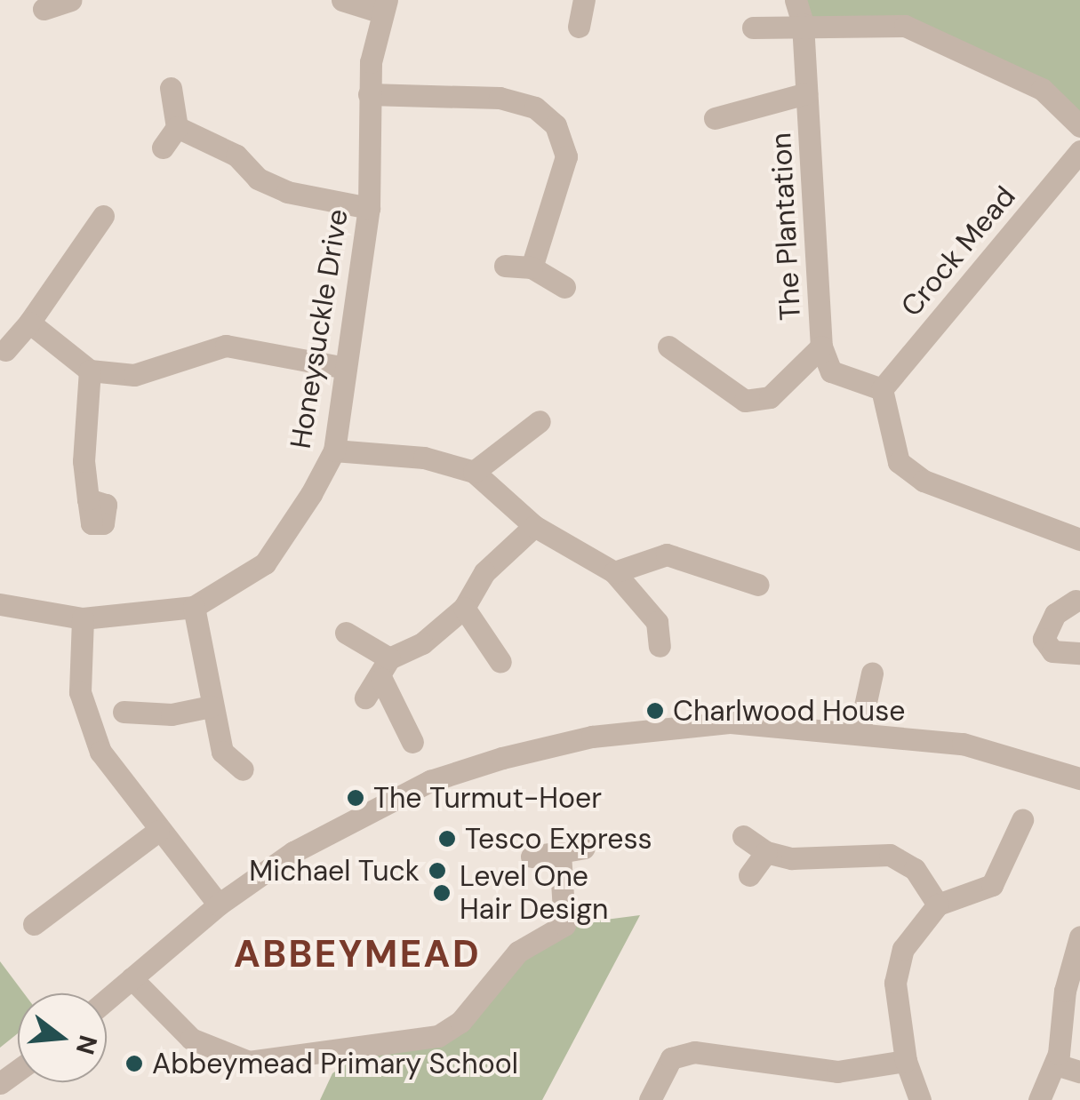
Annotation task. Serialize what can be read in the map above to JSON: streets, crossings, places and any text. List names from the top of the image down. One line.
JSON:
{"streets":{"street":["The Plantation","Crock Mead","Honeysuckle Drive"]},"crossings":[["The Plantation","Crock Mead"]],"districts":["ABBEYMEAD"],"places":["Charlwood House","The Turmut-Hoer","Tesco Express","Michael Tuck","Level One Hair Design","Abbeymead Primary School"],"north":"right"}
